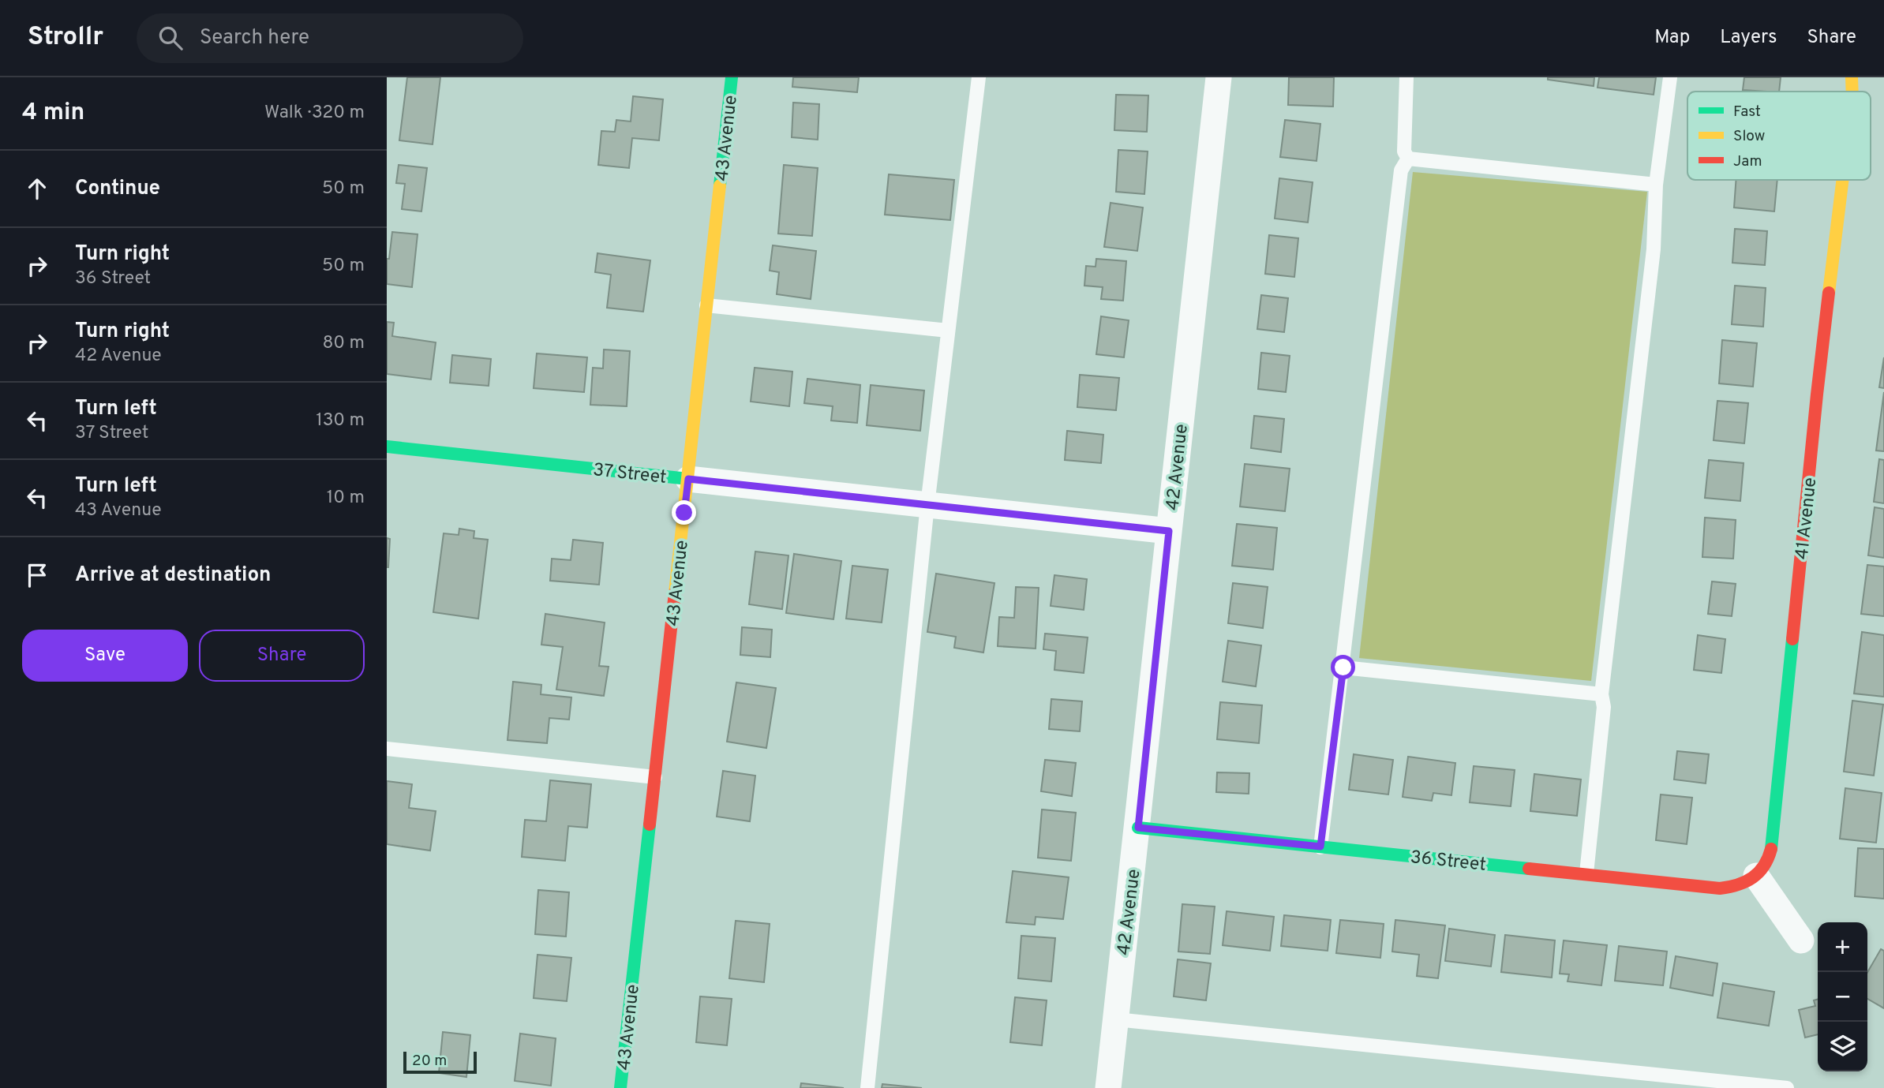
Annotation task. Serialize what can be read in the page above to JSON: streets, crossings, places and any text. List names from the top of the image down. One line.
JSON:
{"streets":{"street":["43 Avenue","42 Avenue","37 Street","41 Avenue","36 Street"]},"crossings":[["43 Avenue","37 Street"],["42 Avenue","37 Street"],["42 Avenue","36 Street"],["41 Avenue","36 Street"]],"legend":["Fast","Slow","Jam"],"scale_bar":"20 m","page":{"header":"Strollr","search":"Search here","nav":["Map","Layers","Share"],"heading":["4 min","Walk · 320 m"],"list":[["Continue","50 m"],["Turn right","36 Street","50 m"],["Turn right","42 Avenue","80 m"],["Turn left","37 Street","130 m"],["Turn left","43 Avenue","10 m"],"Arrive at destination"],"buttons":["Save","Share"],"map_buttons":["+","−"],"scale":"20 m"}}
